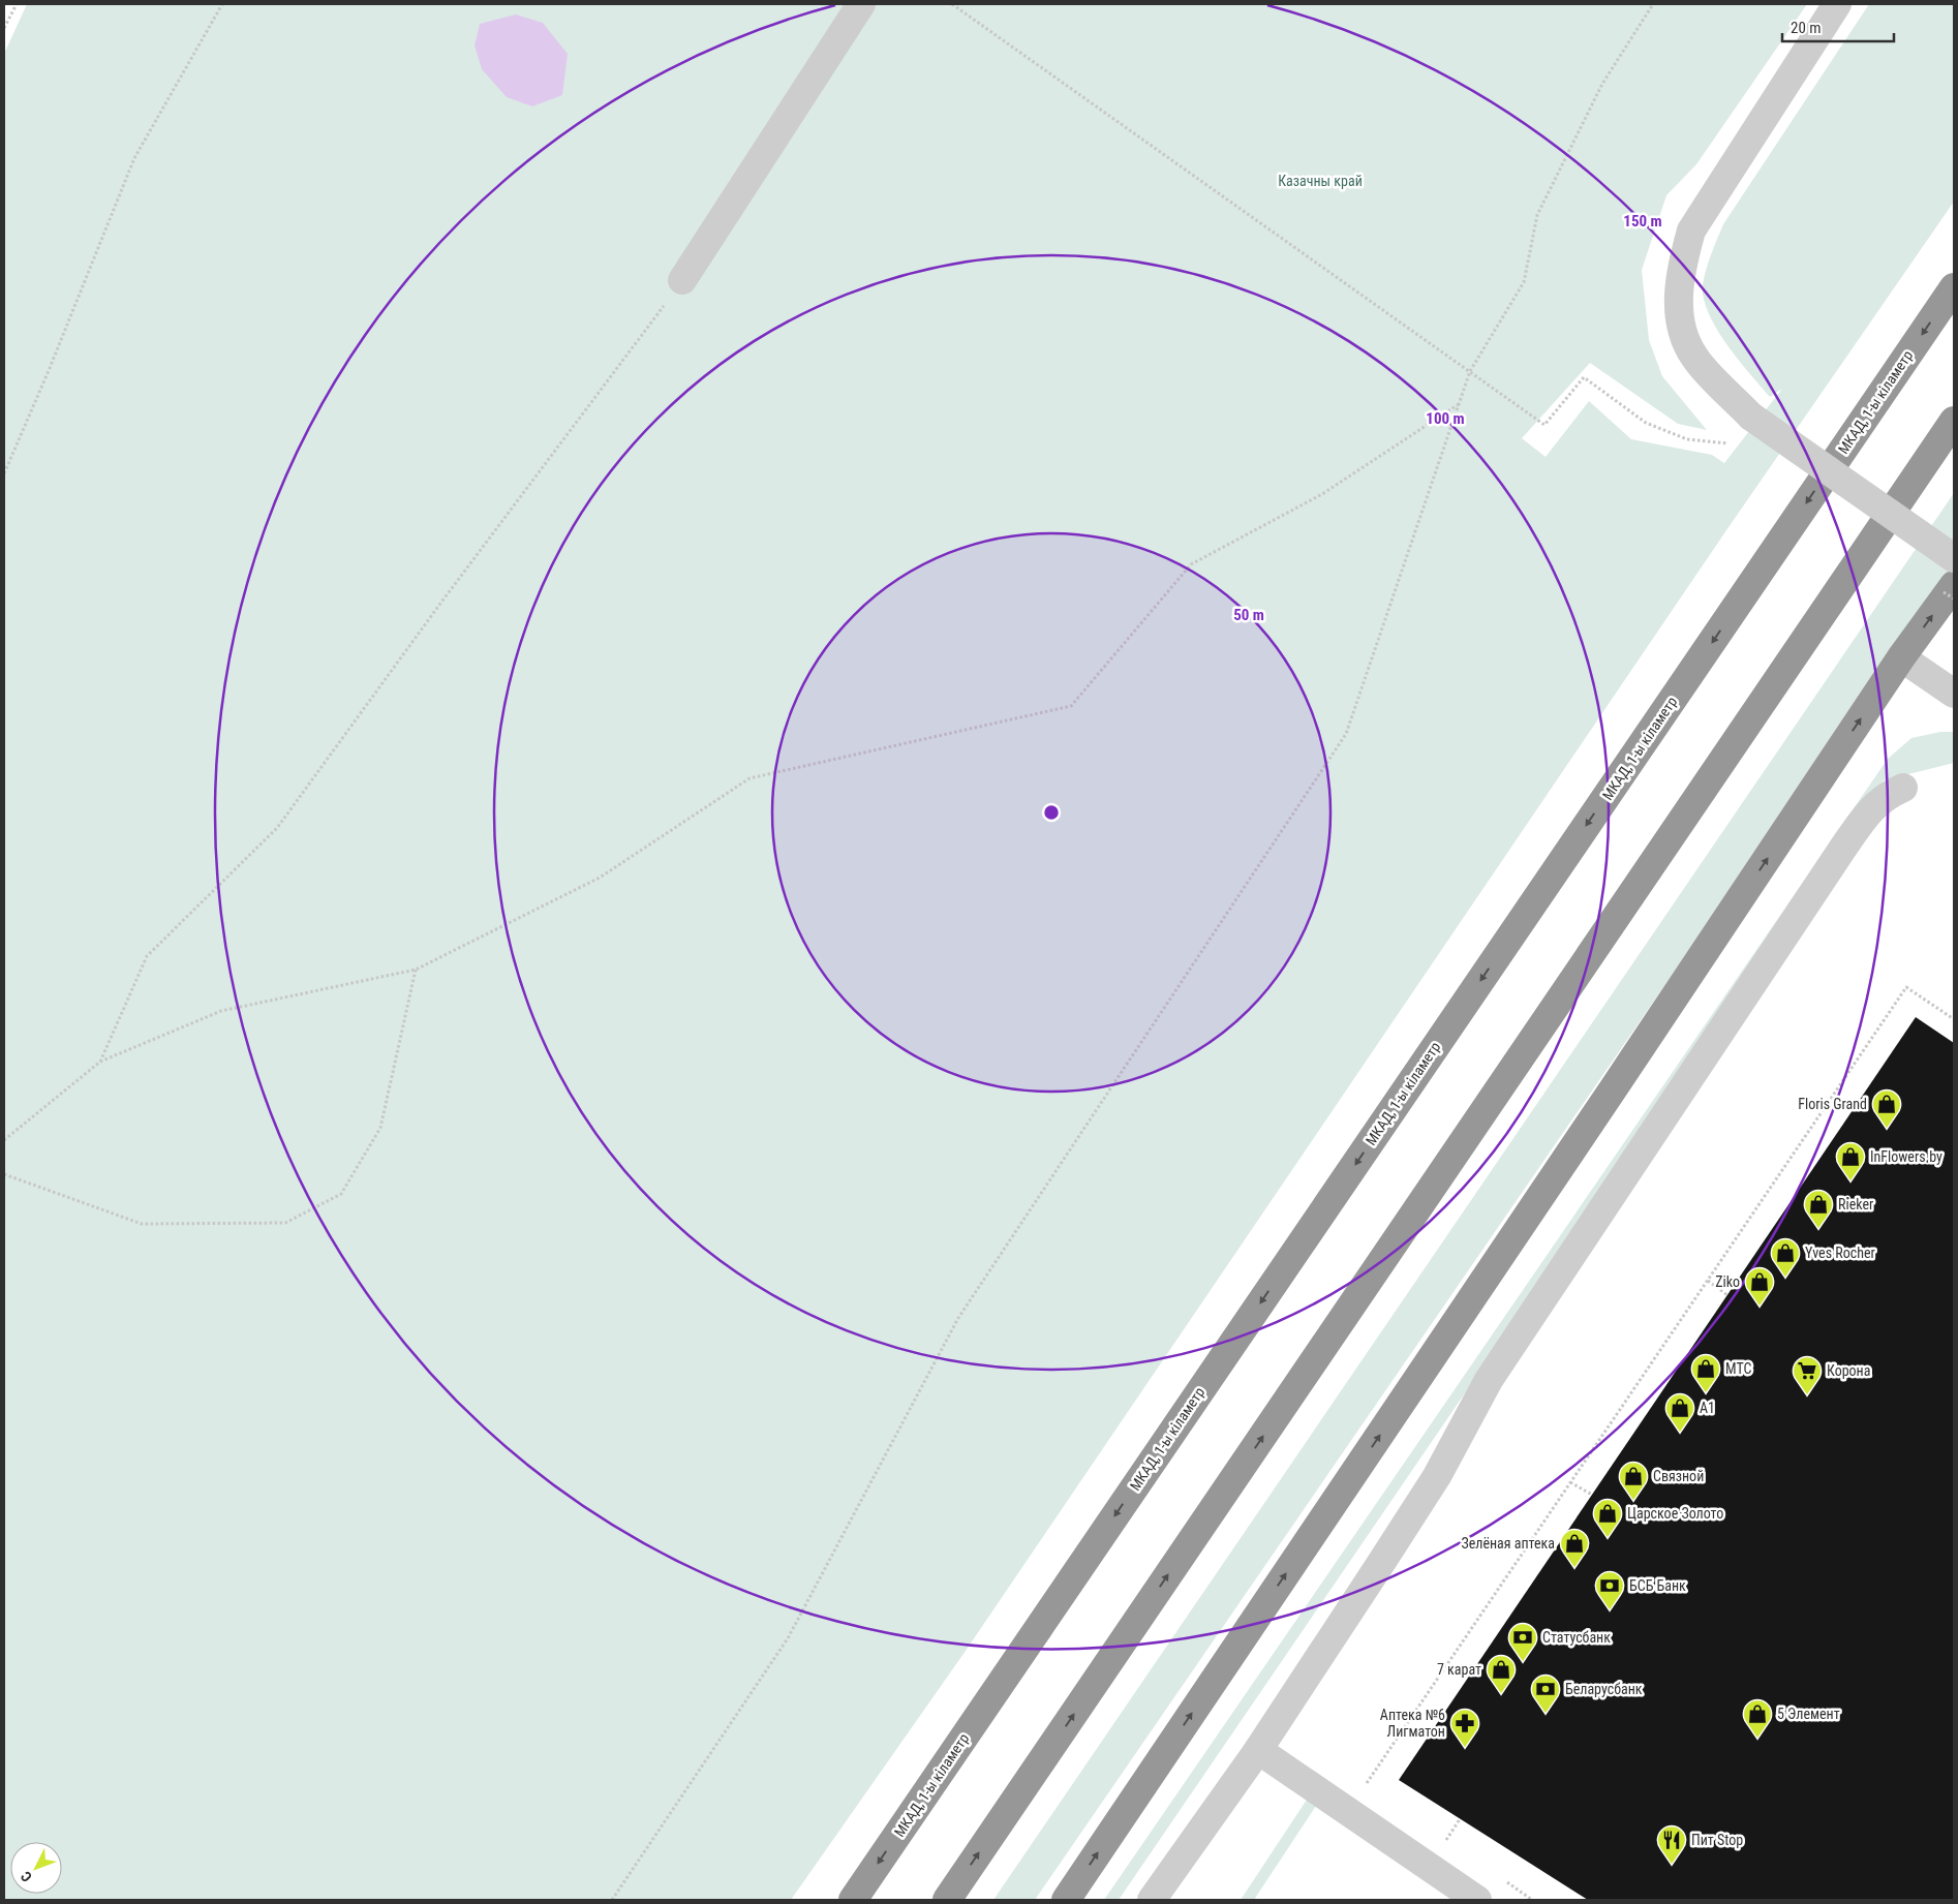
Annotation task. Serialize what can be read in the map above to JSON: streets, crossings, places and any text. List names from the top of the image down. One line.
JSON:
{"streets":{"highway":["МКАД, 1-ы кіламетр"]},"parks":["Казачны край"],"places":{"shop":["Floris Grand","InFlowers.by","Rieker","Yves Rocher","Ziko","МТС","A1","Связной","Царское Золото","Зелёная аптека","7 карат","5 Элемент"],"supermarket":["Корона"],"bank":["БСБ Банк","Статусбанк","Беларусбанк"],"pharmacy":["Аптека №6 Лигматон"],"restaurant":["Пит Stop"]},"scale_bar":"20 m","north":"bottom left","rings":["150 m","100 m","50 m"]}
